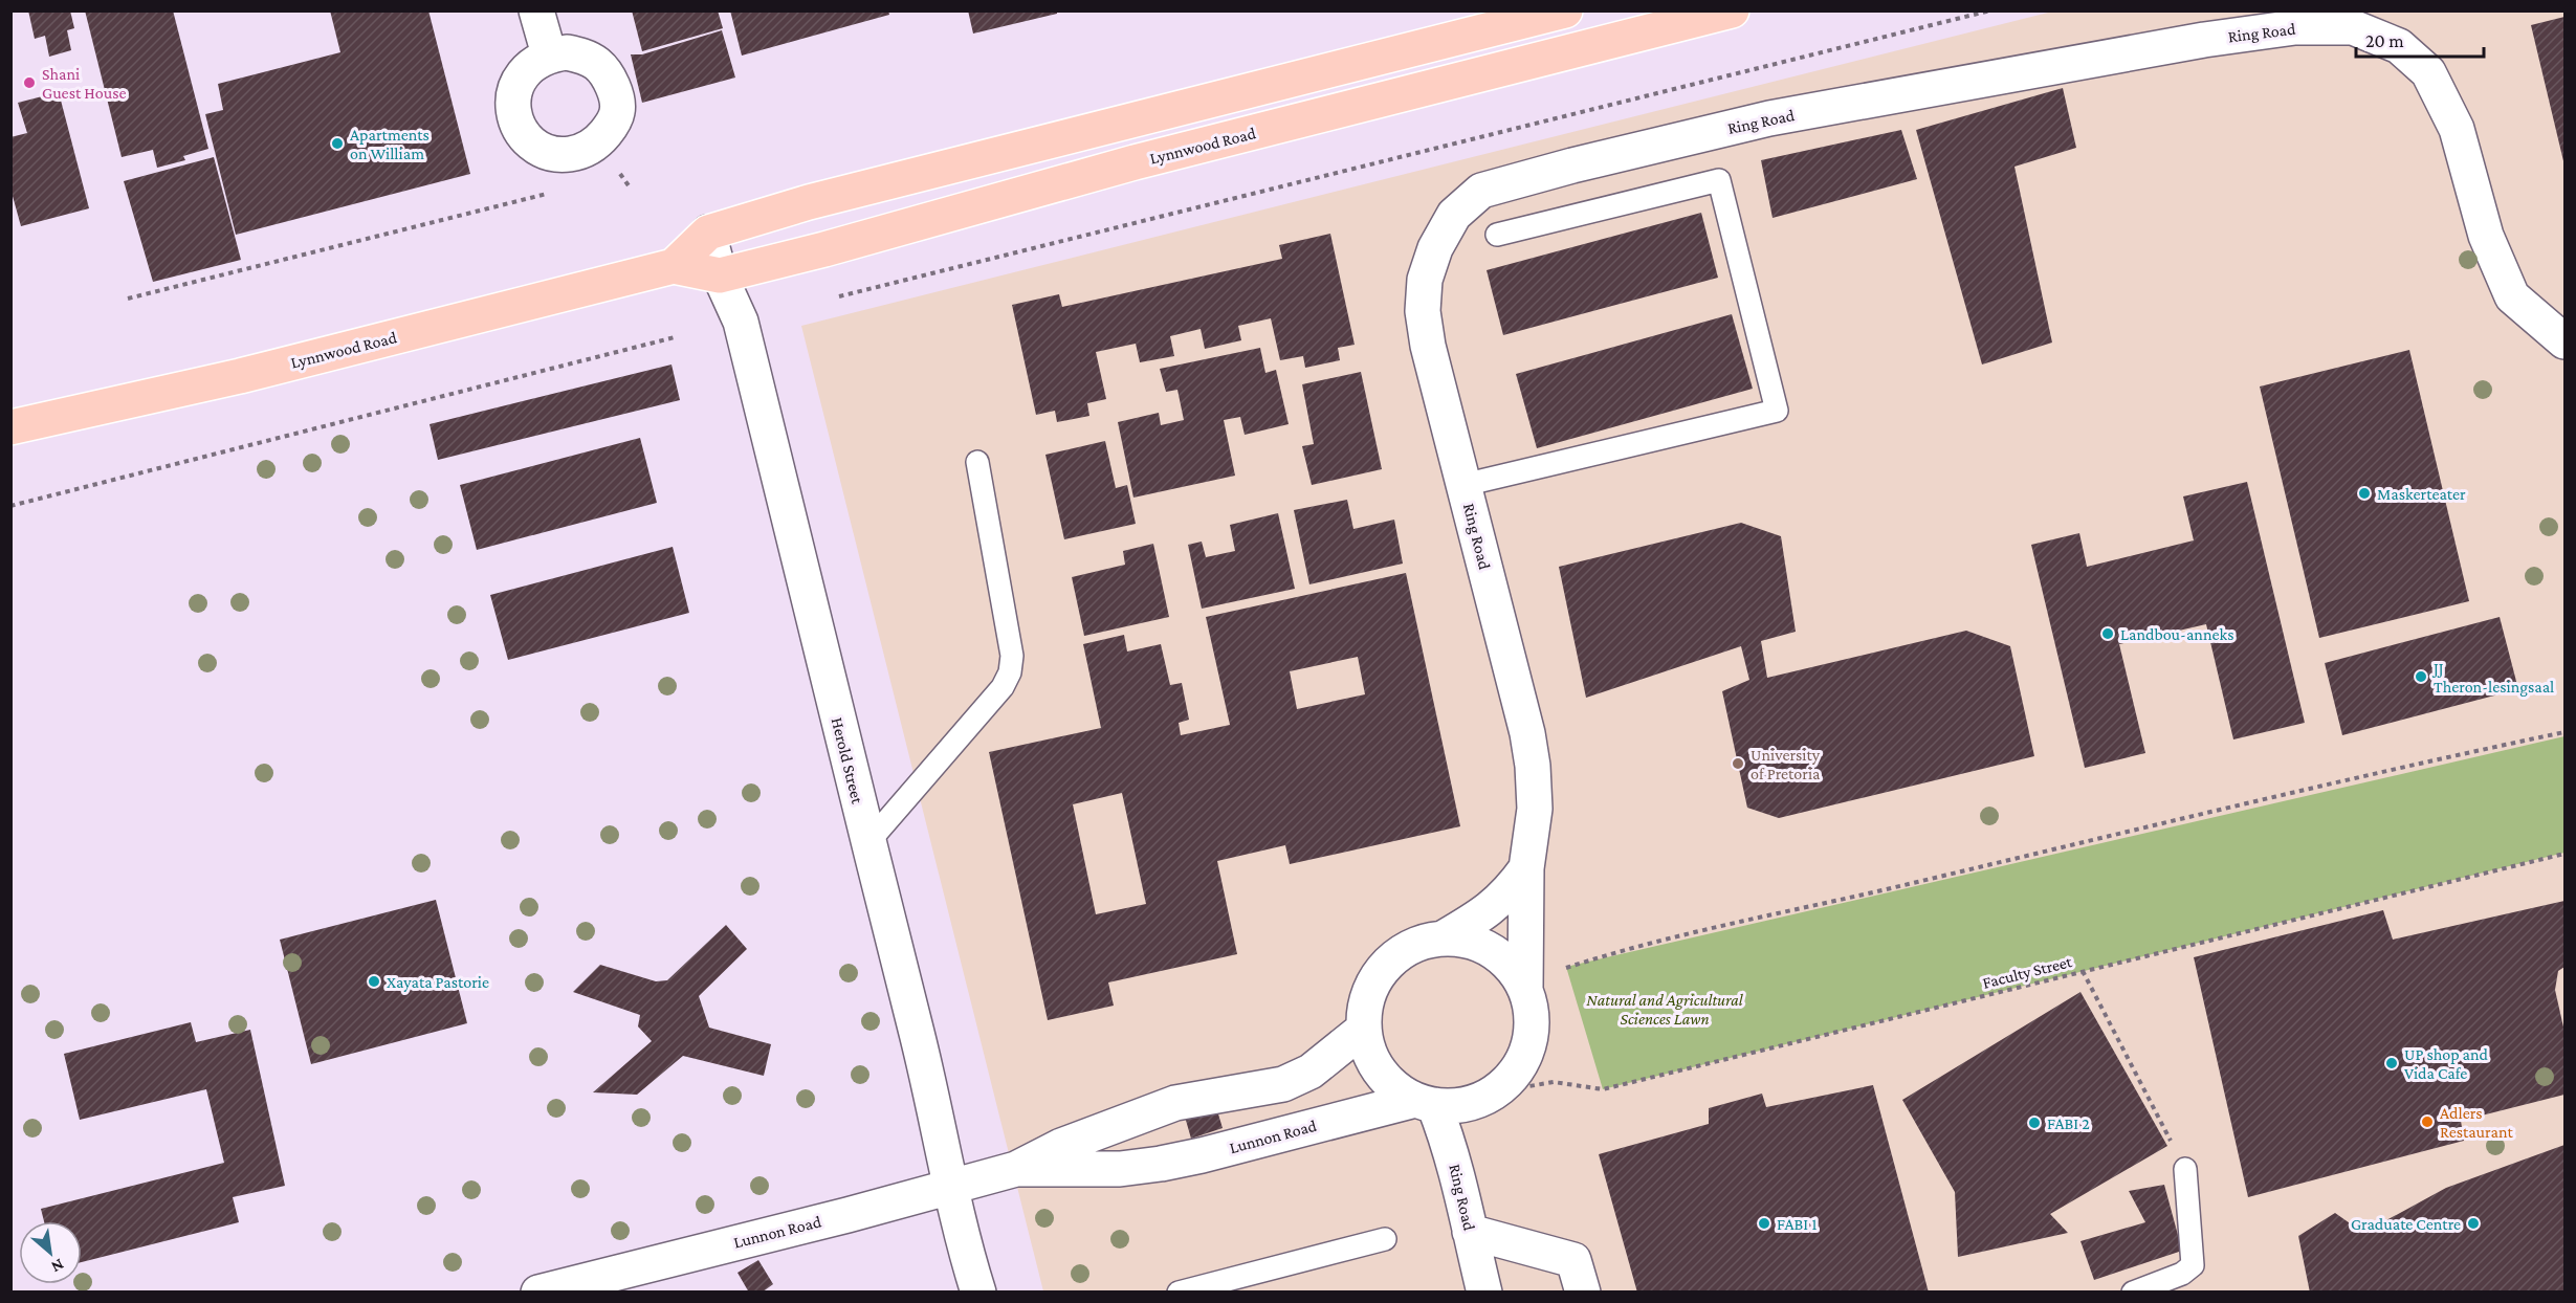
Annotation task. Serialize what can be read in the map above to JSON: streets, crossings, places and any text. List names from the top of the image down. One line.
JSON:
{"streets":{"main road":["Lynnwood Road"],"street":["Ring Road","Herold Street","Lunnon Road"],"path":["Faculty Street"]},"crossings":[["Ring Road","Faculty Street"],["Ring Road","Lunnon Road"],["Lynnwood Road","Herold Street"],["Herold Street","Lunnon Road"],["Faculty Street","Lunnon Road"]],"parks":["Natural and Agricultural Sciences Lawn"],"places":["Shani Guest House","Apartments on William","Maskerteater","Landbou-anneks","JJ Theron-lesingsaal","University of Pretoria","Xayata Pastorie","UP shop and Vida Cafe","Adlers Restaurant","FABI 2","FABI 1","Graduate Centre"],"scale_bar":"20 m","north":"bottom right"}
